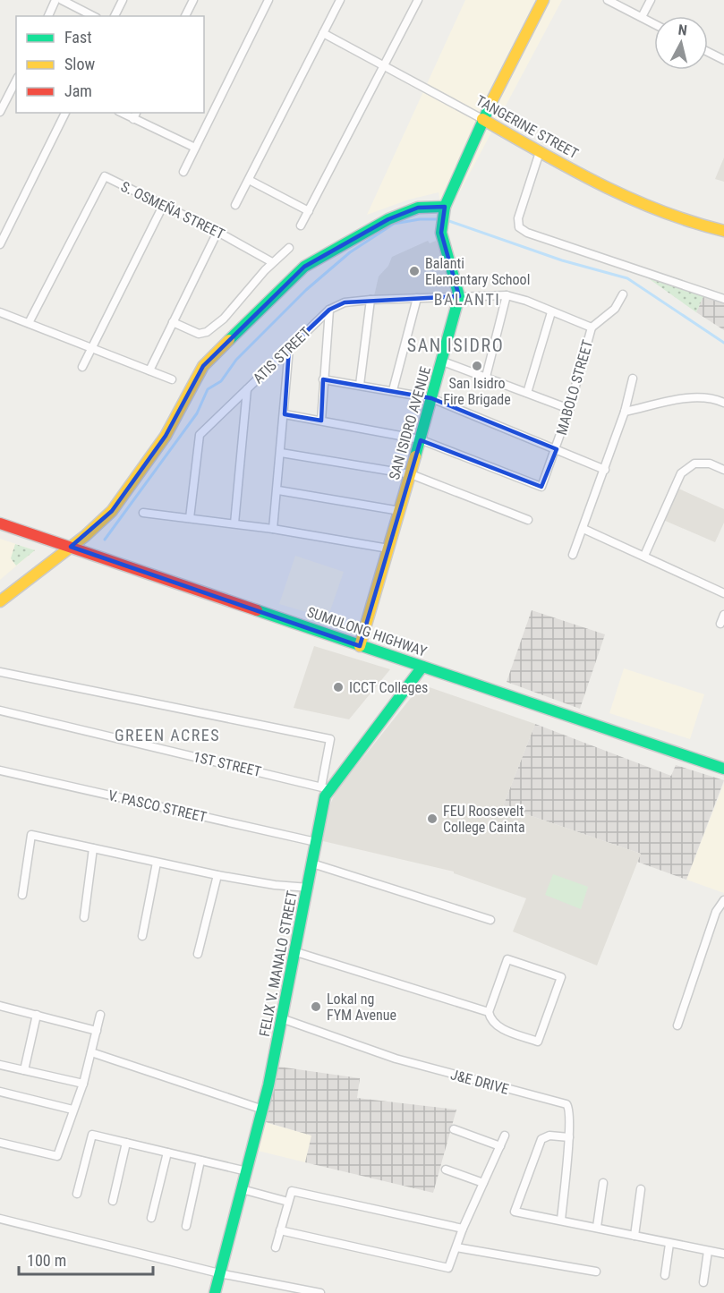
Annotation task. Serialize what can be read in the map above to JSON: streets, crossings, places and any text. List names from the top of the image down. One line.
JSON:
{"streets":{"street":["TANGERINE STREET","S. OSMEÑA STREET","ATIS STREET","MABOLO STREET","SAN ISIDRO AVENUE","SUMULONG HIGHWAY","1ST STREET","V. PASCO STREET","FELIX V. MANALO STREET","J&E DRIVE"]},"crossings":[["ATIS STREET","MABOLO STREET"],["ATIS STREET","SAN ISIDRO AVENUE"],["MABOLO STREET","SAN ISIDRO AVENUE"],["SAN ISIDRO AVENUE","SUMULONG HIGHWAY"],["SUMULONG HIGHWAY","FELIX V. MANALO STREET"],["1ST STREET","FELIX V. MANALO STREET"],["V. PASCO STREET","FELIX V. MANALO STREET"],["FELIX V. MANALO STREET","J&E DRIVE"]],"districts":["BALANTI","SAN ISIDRO","GREEN ACRES"],"places":["Balanti Elementary School","San Isidro Fire Brigade","ICCT Colleges","FEU Roosevelt College Cainta","Lokal ng FYM Avenue"],"legend":["Fast","Slow","Jam"],"scale_bar":"100 m","north":"top"}
